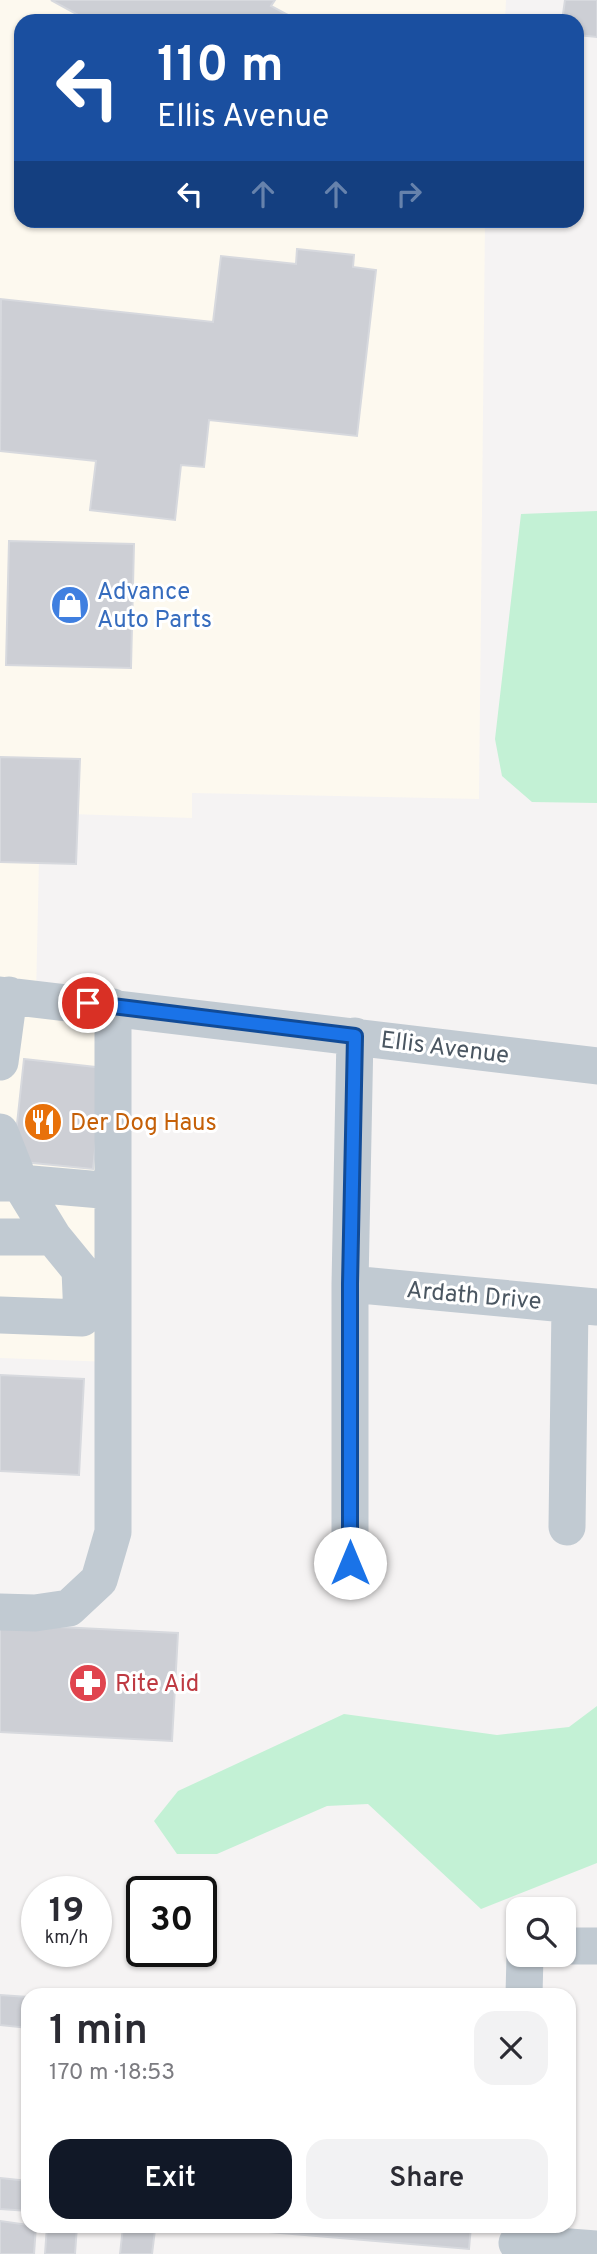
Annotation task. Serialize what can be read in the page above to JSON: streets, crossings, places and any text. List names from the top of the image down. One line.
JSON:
{"streets":{"street":["Ellis Avenue","Ardath Drive"]},"places":{"shop":["Advance Auto Parts"],"restaurant":["Der Dog Haus"],"pharmacy":["Rite Aid"]},"page":{"turn":["110 m","Ellis Avenue"],"speed":"19 km/h","limit":"30","heading":["1 min","170 m · 18:53"],"buttons":["Exit","Share"]}}
